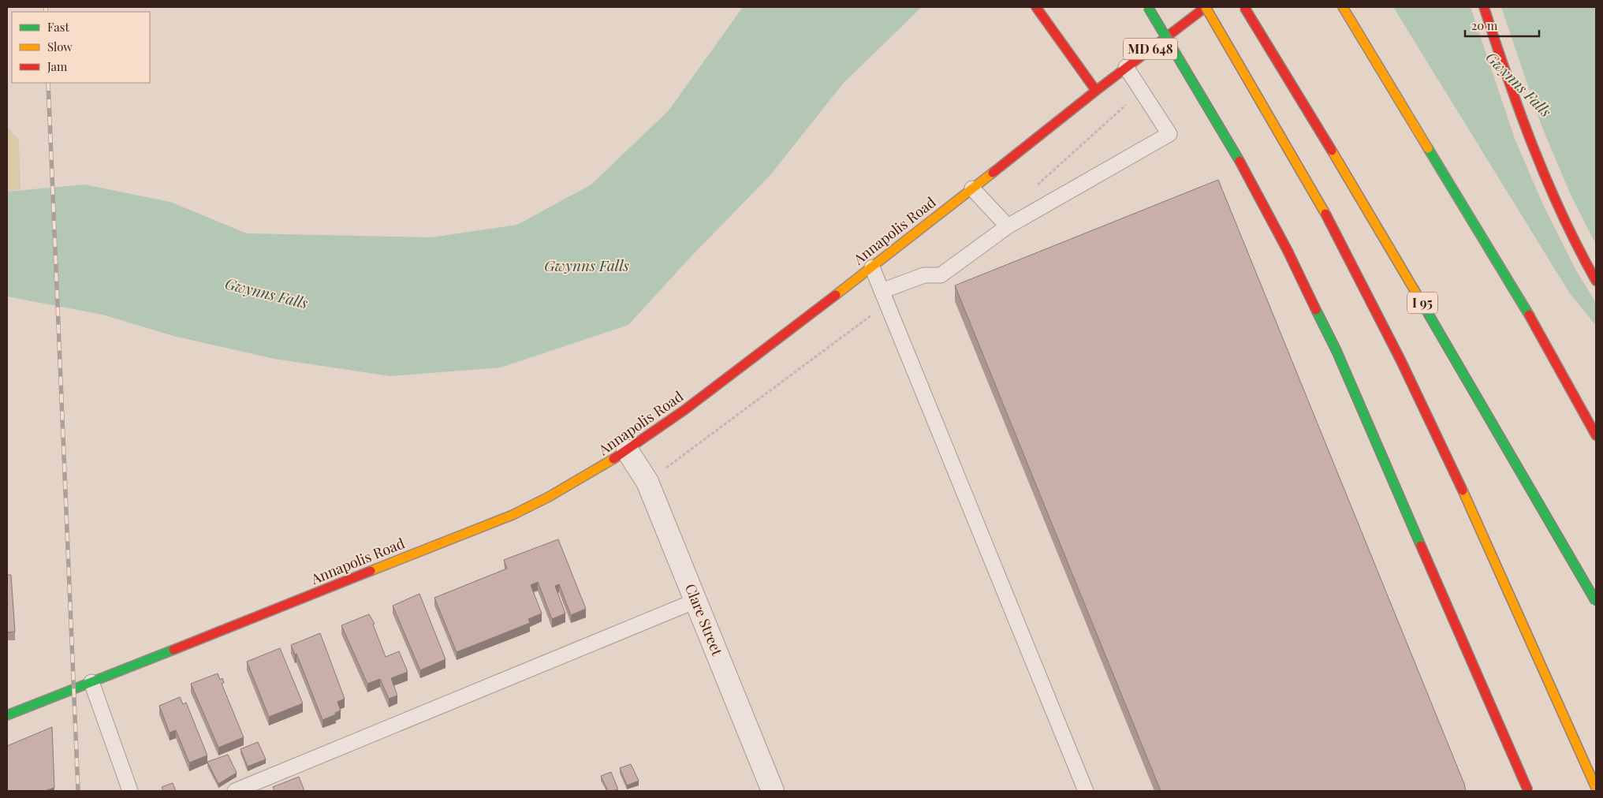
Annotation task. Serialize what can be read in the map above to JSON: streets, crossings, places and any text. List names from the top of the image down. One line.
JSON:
{"streets":{"main road":["MD 648","Annapolis Road","I 95"],"street":["Clare Street"]},"crossings":[["Annapolis Road","Clare Street"]],"water":["Gwynns Falls"],"legend":["Fast","Slow","Jam"],"scale_bar":"20 m"}
